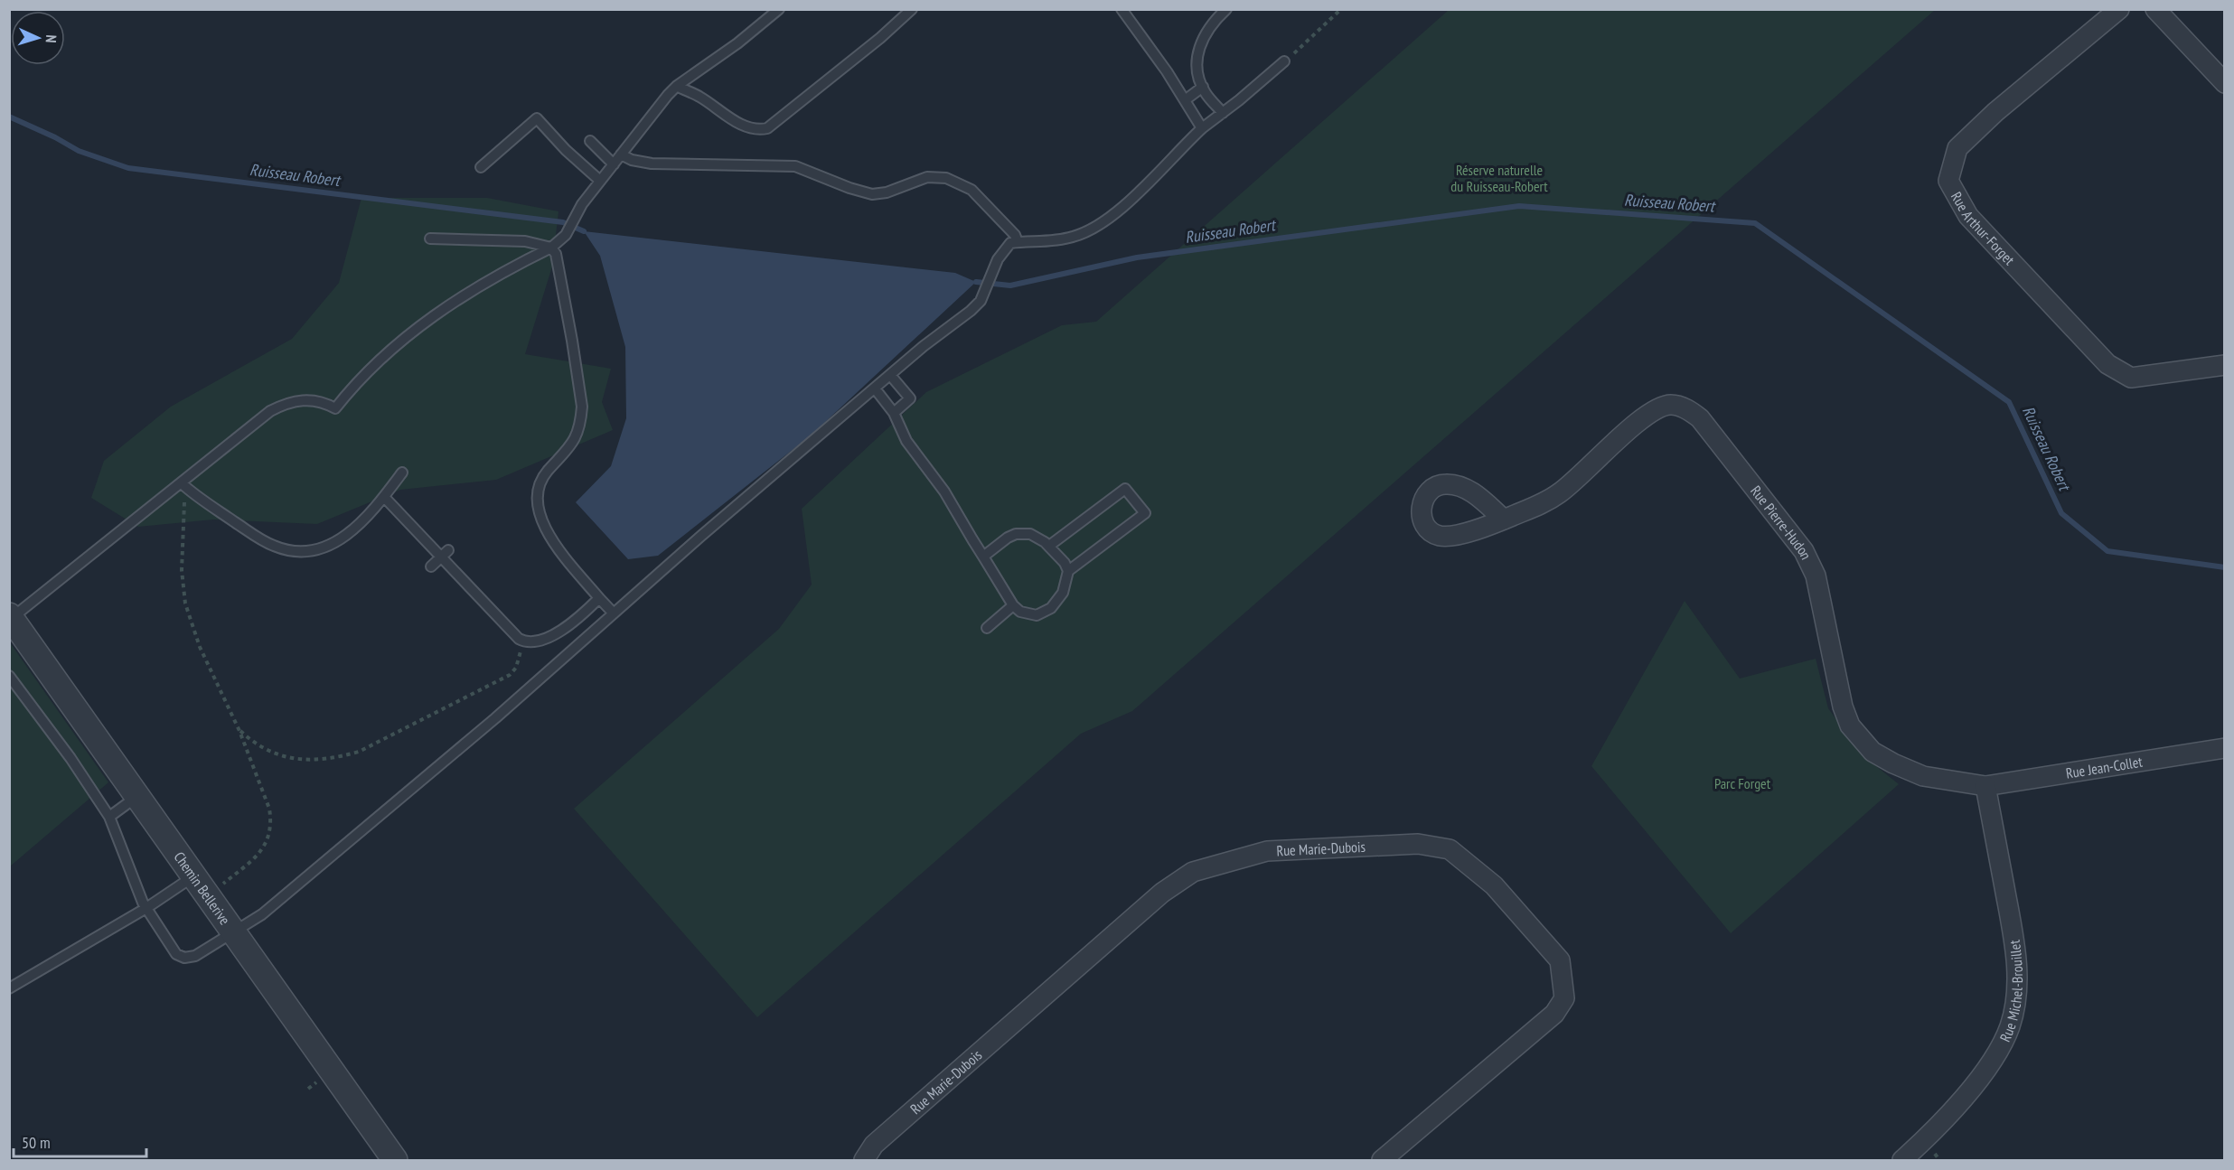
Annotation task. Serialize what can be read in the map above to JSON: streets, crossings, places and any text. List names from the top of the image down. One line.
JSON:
{"streets":{"street":["Rue Arthur-Forget","Rue Pierre-Hudon","Rue Jean-Collet","Rue Marie-Dubois","Chemin Bellerive","Rue Michel-Brouillet"]},"crossings":[["Rue Pierre-Hudon","Rue Jean-Collet"],["Rue Pierre-Hudon","Rue Michel-Brouillet"],["Rue Jean-Collet","Rue Michel-Brouillet"]],"water":["Ruisseau Robert"],"parks":["Réserve naturelle du Ruisseau-Robert","Parc Forget"],"scale_bar":"50 m","north":"right"}
